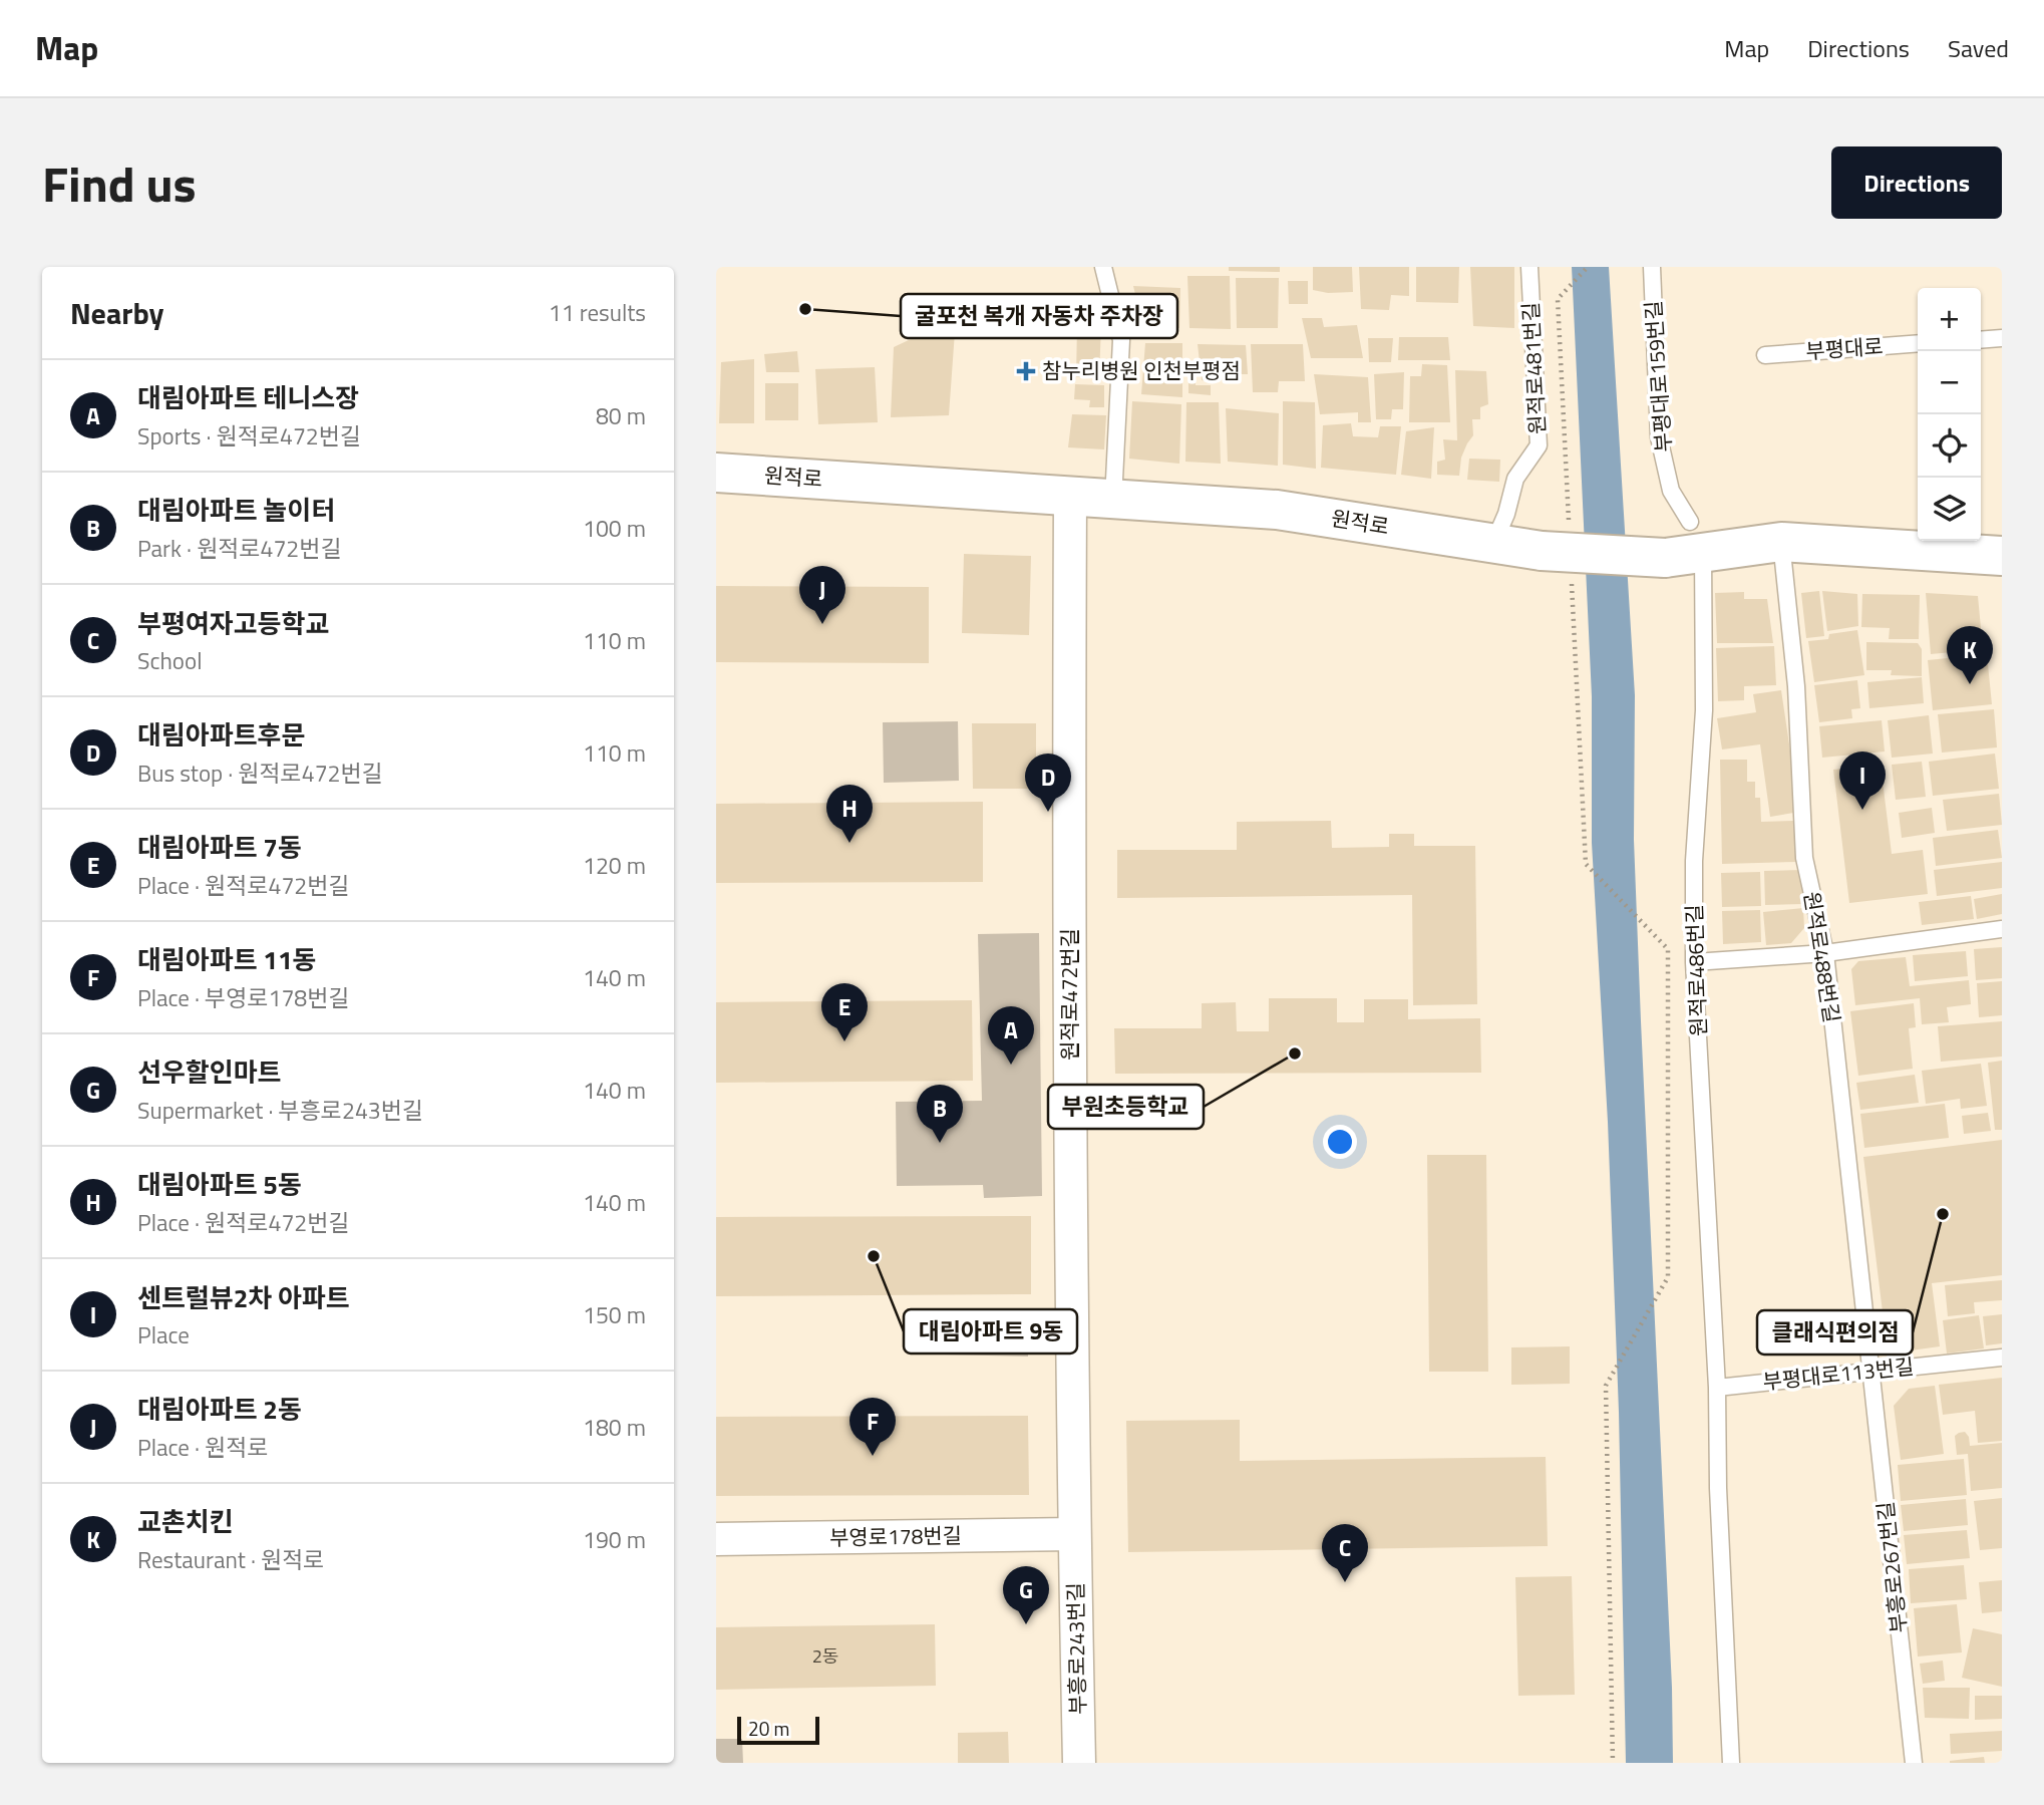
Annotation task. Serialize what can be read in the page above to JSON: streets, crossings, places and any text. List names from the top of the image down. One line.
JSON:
{"streets":{"main road":["원적로"],"street":["원적로472번길","부영로178번길","부흥로243번길"],"lane":["부평대로","원적로481번길","부평대로159번길","원적로488번길","원적로486번길","부평대로113번길","부흥로267번길"]},"crossings":[["원적로481번길","원적로"],["부평대로159번길","원적로"],["부평대로159번길","원적로486번길"],["원적로","원적로488번길"],["원적로","원적로486번길"],["원적로","원적로472번길"],["원적로488번길","부평대로113번길"],["원적로488번길","부흥로267번길"],["원적로486번길","부평대로113번길"],["원적로472번길","부영로178번길"],["원적로472번길","부흥로243번길"],["부평대로113번길","부흥로267번길"],["부영로178번길","부흥로243번길"]],"places":{"other":["굴포천 복개 자동차 주차장","부원초등학교","클래식편의점","대림아파트 9동"],"health":["참누리병원 인천부평점"]},"house_numbers":["2동"],"scale_bar":"20 m","page":{"header":"Map","nav":["Map","Directions","Saved"],"title":"Find us","buttons":"Directions","heading":["Nearby","11 results"],"map_buttons":["+","−"],"list":[{"mark":"A","name":"대림아파트 테니스장","note":"Sports · 원적로472번길","value":"80 m"},{"mark":"B","name":"대림아파트 놀이터","note":"Park · 원적로472번길","value":"100 m"},{"mark":"C","name":"부평여자고등학교","note":"School","value":"110 m"},{"mark":"D","name":"대림아파트후문","note":"Bus stop · 원적로472번길","value":"110 m"},{"mark":"E","name":"대림아파트 7동","note":"Place · 원적로472번길","value":"120 m"},{"mark":"F","name":"대림아파트 11동","note":"Place · 부영로178번길","value":"140 m"},{"mark":"G","name":"선우할인마트","note":"Supermarket · 부흥로243번길","value":"140 m"},{"mark":"H","name":"대림아파트 5동","note":"Place · 원적로472번길","value":"140 m"},{"mark":"I","name":"센트럴뷰2차 아파트","note":"Place","value":"150 m"},{"mark":"J","name":"대림아파트 2동","note":"Place · 원적로","value":"180 m"},{"mark":"K","name":"교촌치킨","note":"Restaurant · 원적로","value":"190 m"}],"pins":["J","K","I","D","H","E","A","B","F","C","G"],"scale":"20 m"}}
